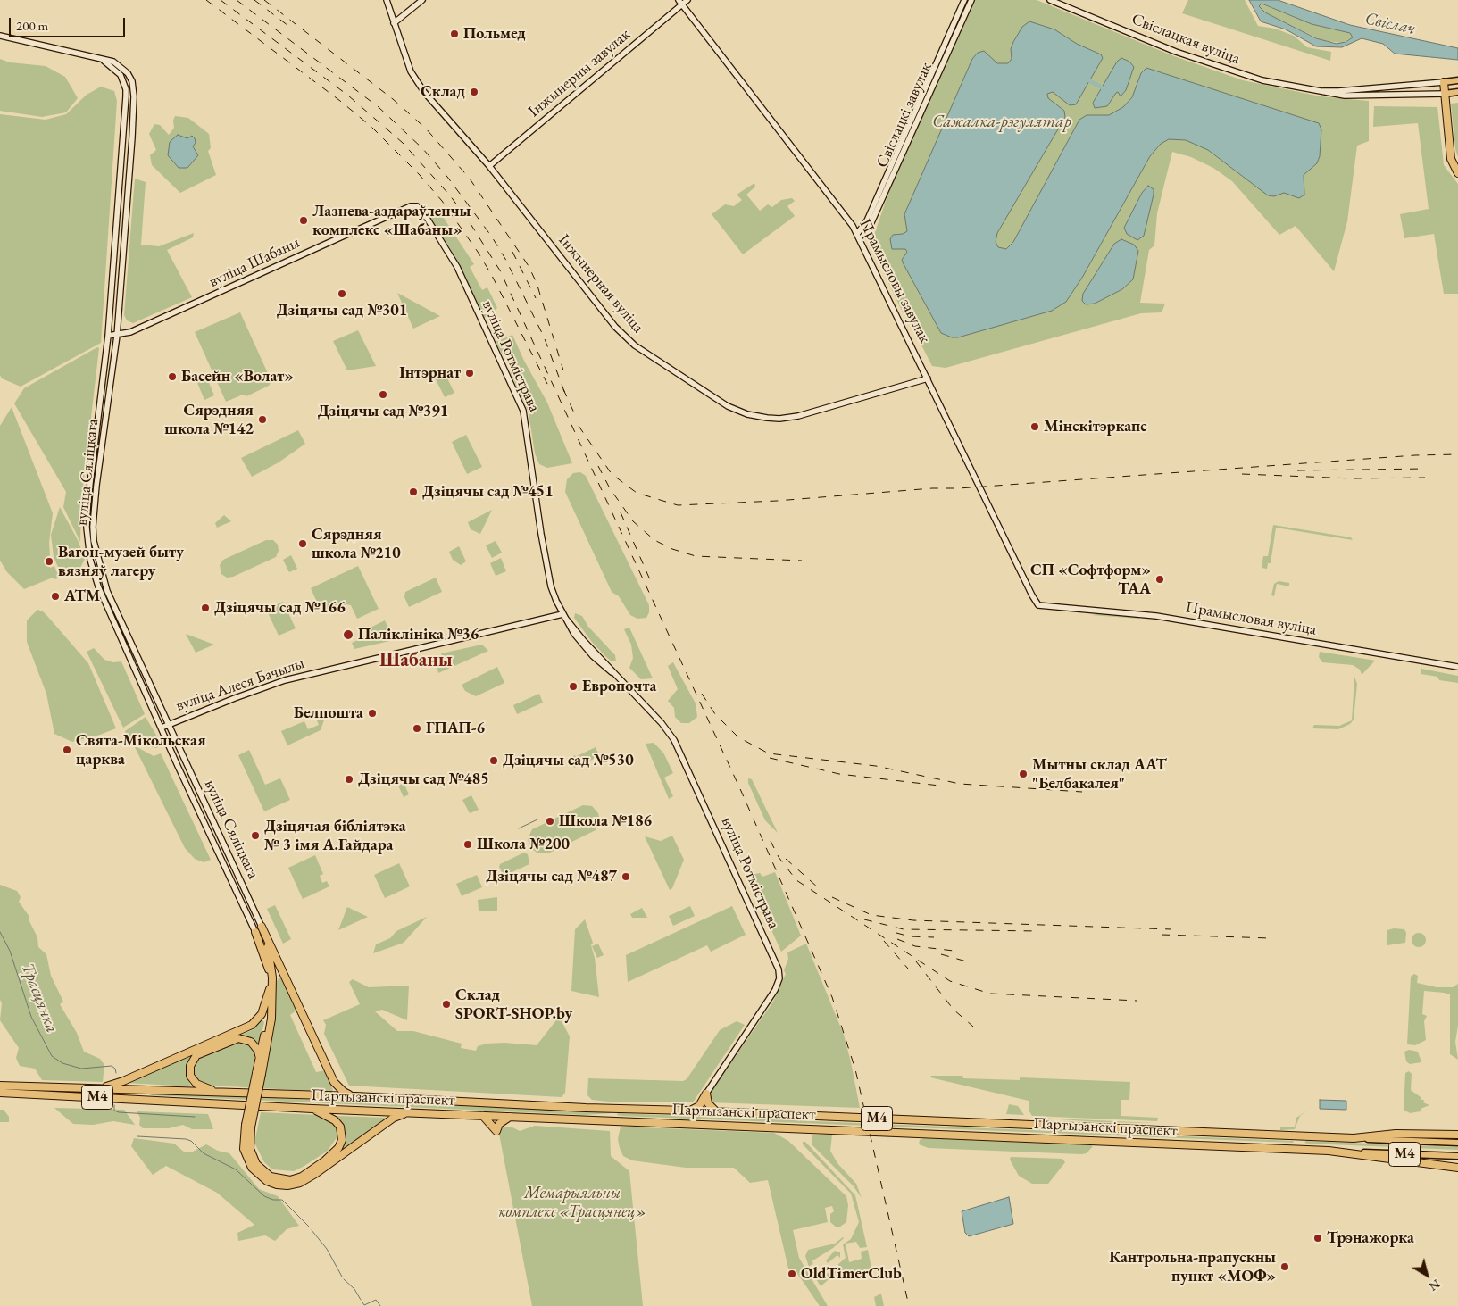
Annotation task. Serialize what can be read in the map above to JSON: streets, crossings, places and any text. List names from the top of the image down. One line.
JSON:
{"streets":{"highway":["М4","Партызанскі праспект"],"main road":["Свіслацкая вуліца","Інжынерны завулак","Свіслацкі завулак","вуліца Шабаны","Прамысловы завулак","Інжынерная вуліца","вуліца Ротмістрава","вуліца Сяліцкага","Прамысловая вуліца","вуліца Алеся Бачылы"]},"crossings":[["Інжынерны завулак","Прамысловы завулак"],["Інжынерны завулак","Інжынерная вуліца"],["Свіслацкі завулак","Прамысловы завулак"],["вуліца Шабаны","вуліца Ротмістрава"],["вуліца Шабаны","вуліца Сяліцкага"],["Прамысловы завулак","Інжынерная вуліца"],["Прамысловы завулак","Прамысловая вуліца"],["вуліца Ротмістрава","вуліца Алеся Бачылы"],["вуліца Сяліцкага","вуліца Алеся Бачылы"],["М4","Партызанскі праспект"]],"districts":["Шабаны"],"water":["Свіслач","Сажалка-рэгулятар","Трасцянка"],"parks":["Мемарыяльны комплекс «Трасцянец»"],"places":["Польмед","Склад","Лазнева-аздараўленчы комплекс «Шабаны»","Дзіцячы сад №301","Інтэрнат","Басейн «Волат»","Дзіцячы сад №391","Сярэдняя школа №142","Мінскітэркапс","Дзіцячы сад №451","Сярэдняя школа №210","Вагон-музей быту вязняў лагеру","СП «Софтформ» ТАА","АТМ","Дзіцячы сад №166","Паліклініка №36","Европочта","Белпошта","ГПАП-6","Свята-Мікольская царква","Дзіцячы сад №530","Мытны склад ААТ \"Белбакалея\"","Дзіцячы сад №485","Школа №186","Дзіцячая бібліятэка № 3 імя А.Гайдара","Школа №200","Дзіцячы сад №487","Склад SPORT-SHOP.by","Трэнажорка","Кантрольна-прапускны пункт «МОФ»","OldTimerClub"],"scale_bar":"200 m","north":"bottom right"}
